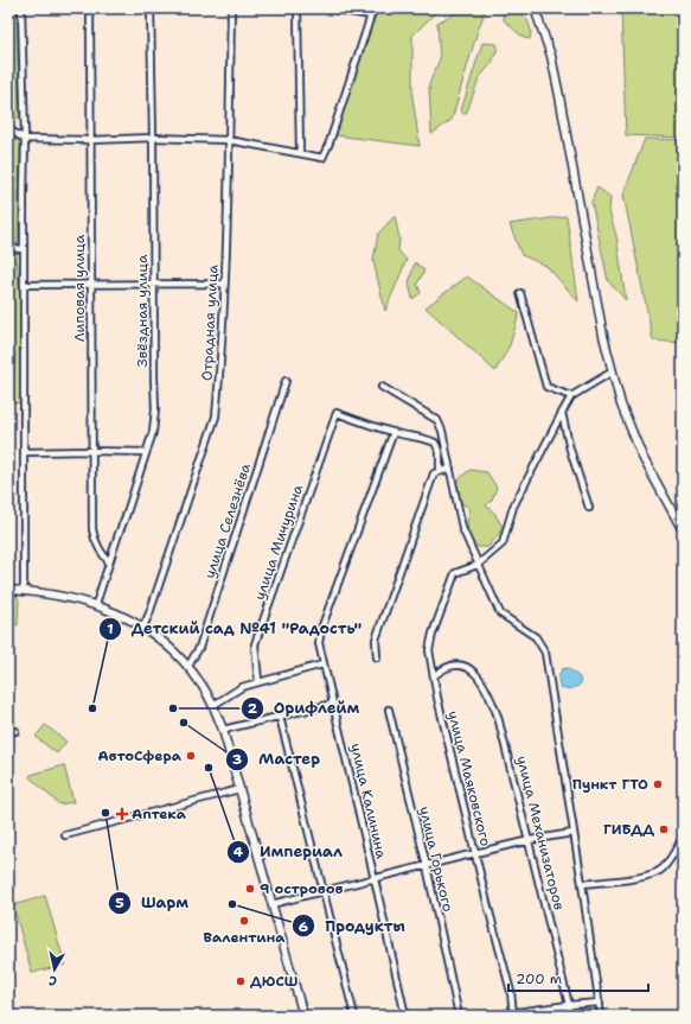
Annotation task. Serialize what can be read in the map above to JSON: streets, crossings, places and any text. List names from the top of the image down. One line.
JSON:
{"streets":{"street":["Липовая улица","Звёздная улица","Отрадная улица","улица Селезнёва","улица Мичурина","улица Маяковского","улица Калинина","улица Механизаторов","улица Горького"]},"crossings":[["Липовая улица","Звёздная улица"],["улица Мичурина","улица Калинина"],["улица Маяковского","улица Механизаторов"]],"places":{"other":["Детский сад №41 \"Радость\"","Орифлейм","Мастер","АвтоСфера","Империал","Пункт ГТО","Шарм","ГИБДД","9 островов","Продукты","Валентина","ДЮСШ"],"health":["Аптека"]},"scale_bar":"200 m","north":"bottom"}
